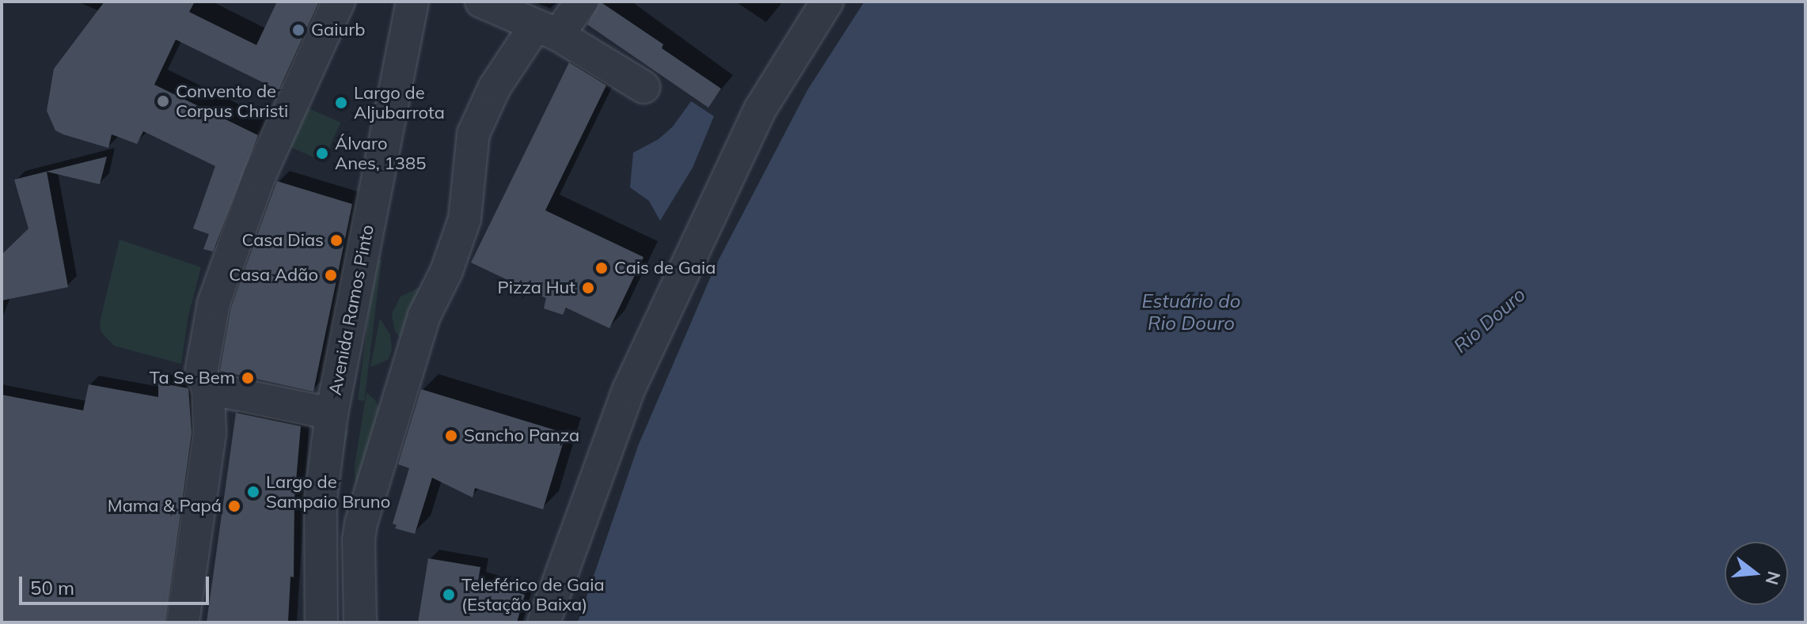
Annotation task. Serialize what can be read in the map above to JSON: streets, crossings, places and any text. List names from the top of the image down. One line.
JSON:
{"streets":{"street":["Avenida Ramos Pinto"]},"water":["Estuário do Rio Douro","Rio Douro"],"places":["Gaiurb","Convento de Corpus Christi","Largo de Aljubarrota","Álvaro Anes, 1385","Casa Dias","Cais de Gaia","Casa Adão","Pizza Hut","Ta Se Bem","Sancho Panza","Largo de Sampaio Bruno","Mama & Papá","Teleférico de Gaia (Estação Baixa)"],"scale_bar":"50 m","north":"right"}
